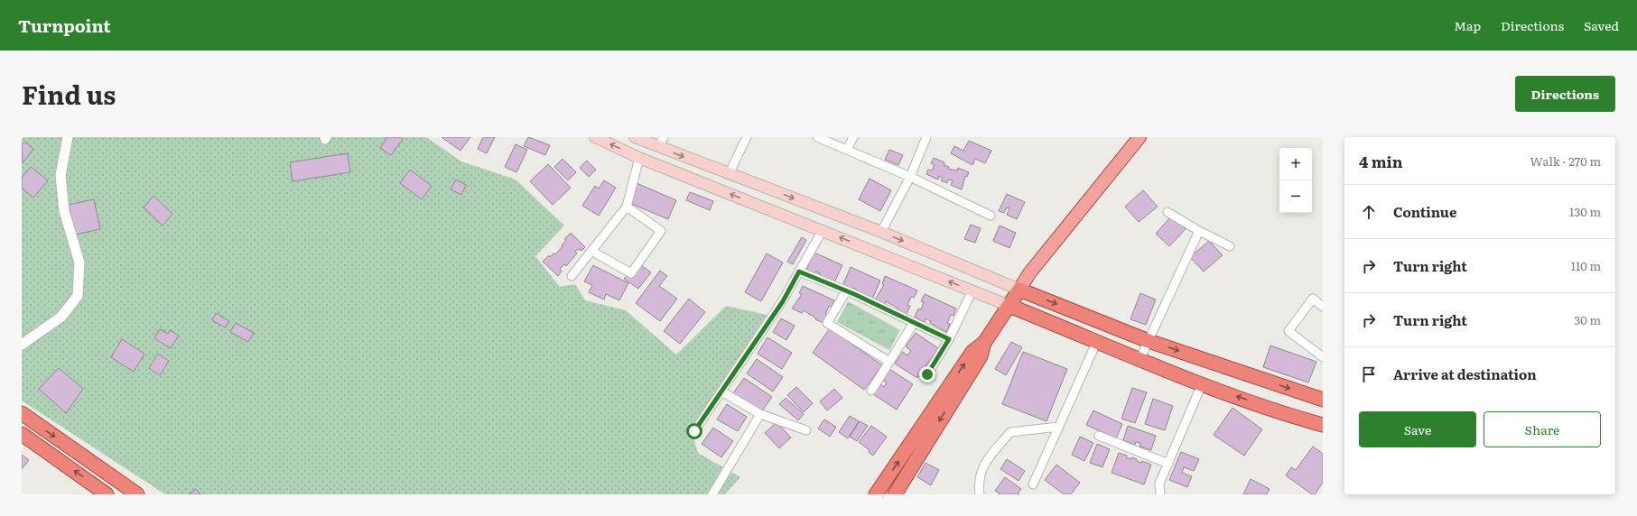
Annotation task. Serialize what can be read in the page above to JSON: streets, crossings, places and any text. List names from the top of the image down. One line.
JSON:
{"page":{"header":"Turnpoint","nav":["Map","Directions","Saved"],"title":"Find us","buttons":["Directions",["Save","Share"]],"heading":["4 min","Walk · 270 m"],"map_buttons":["+","−"],"list":[["Continue","130 m"],["Turn right","110 m"],["Turn right","30 m"],"Arrive at destination"]}}
